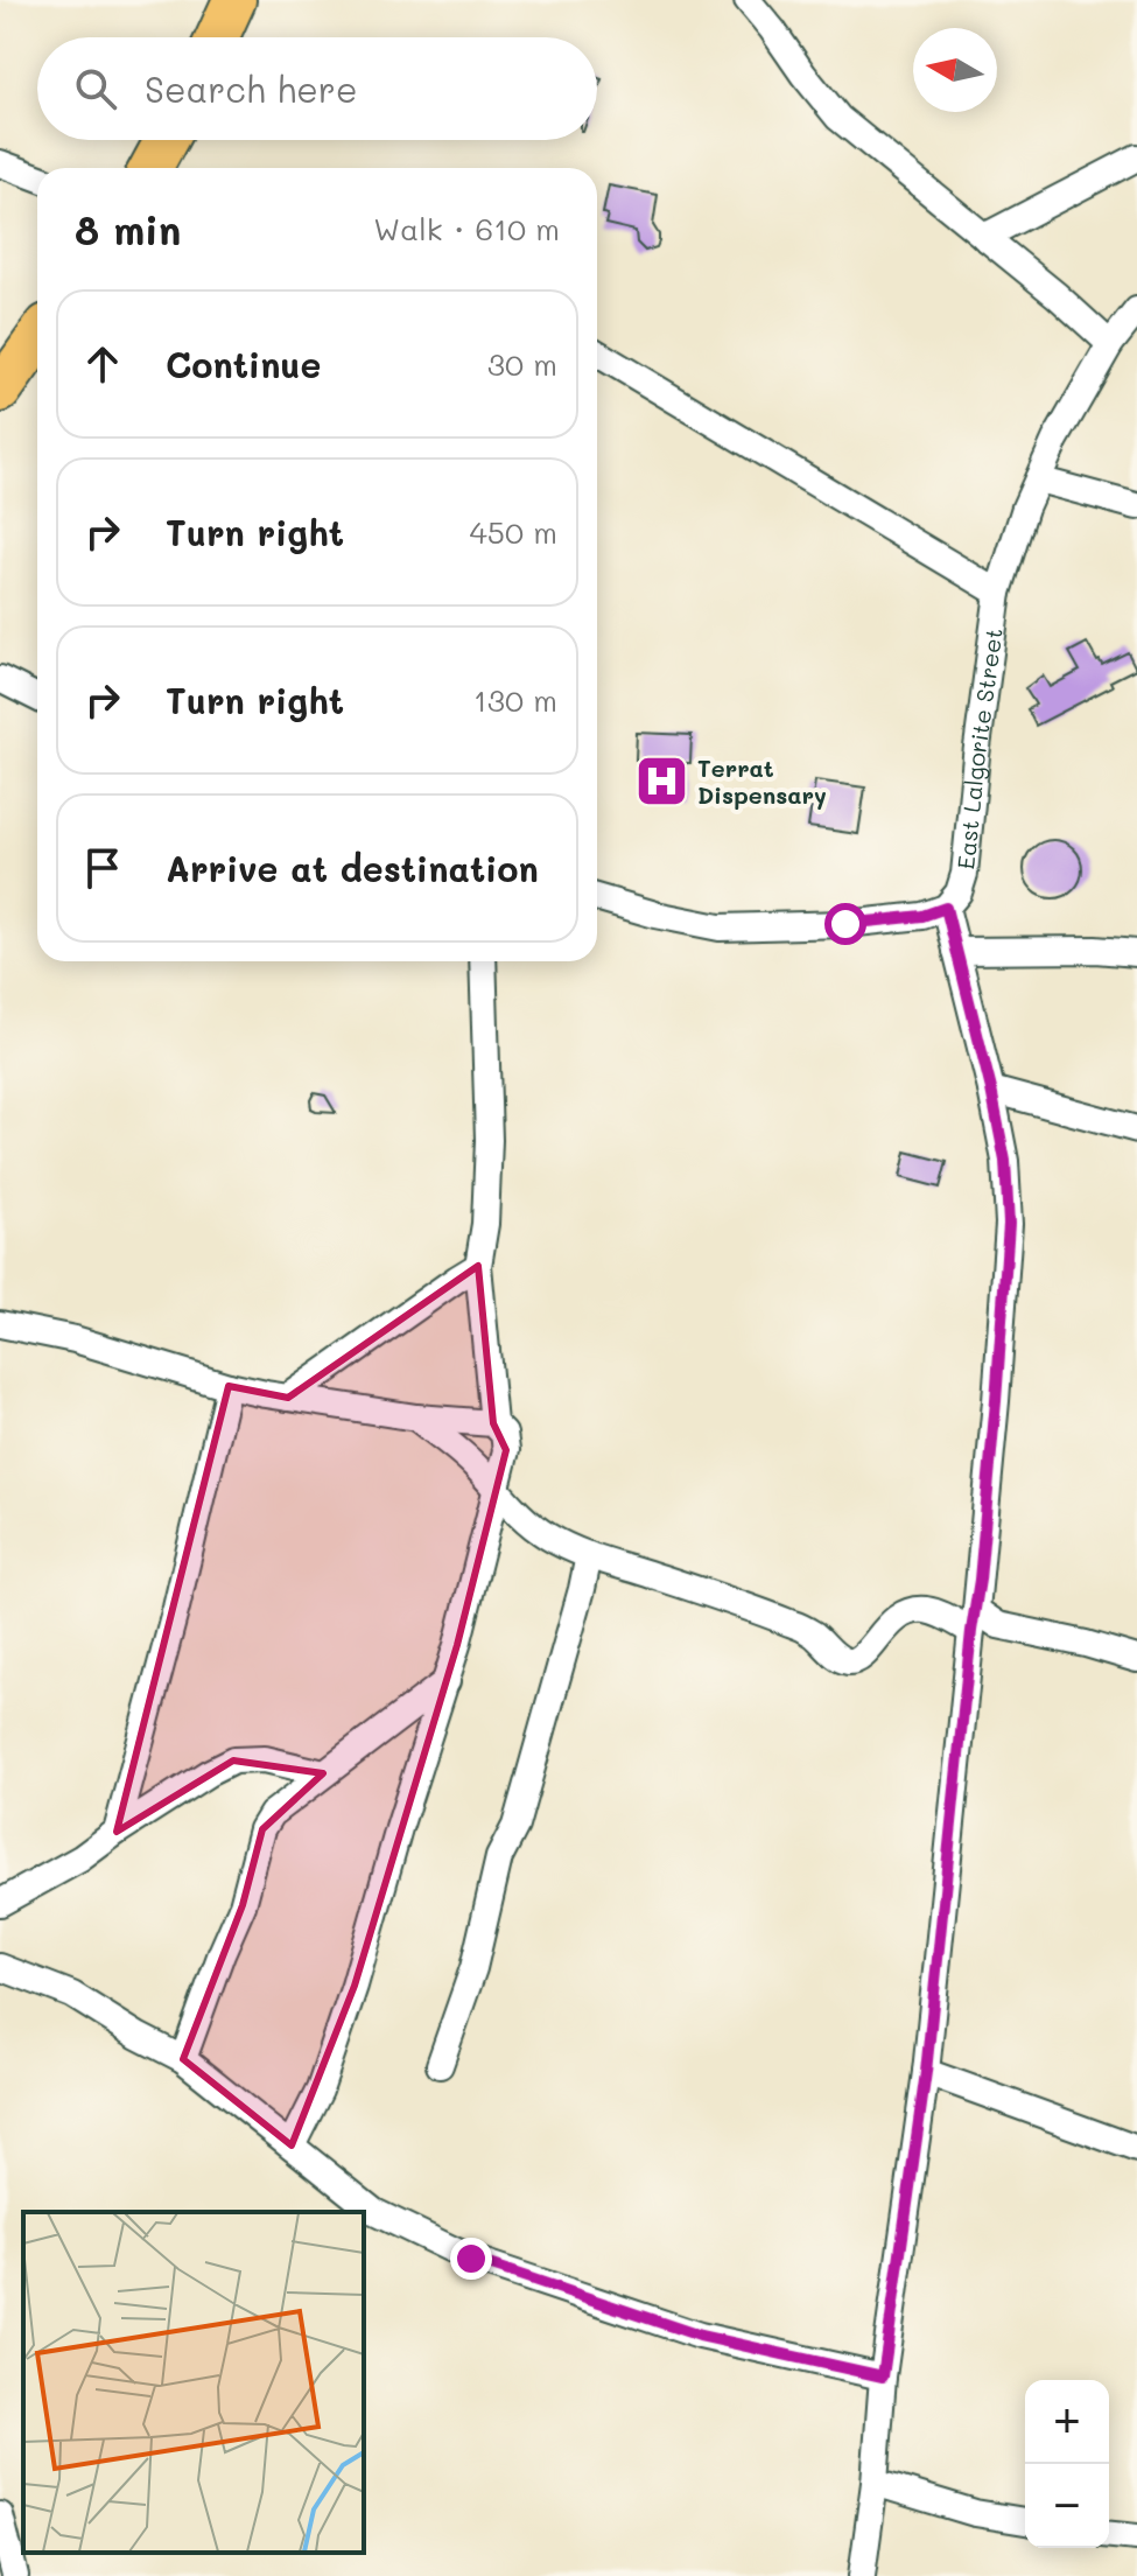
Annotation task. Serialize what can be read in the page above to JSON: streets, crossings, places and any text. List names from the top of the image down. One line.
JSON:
{"streets":{"street":["East Lalgorite Street"]},"places":{"hospital":["Terrat Dispensary"]},"north":"left","page":{"search":"Search here","heading":["8 min","Walk · 610 m"],"list":[["Continue","30 m"],["Turn right","450 m"],["Turn right","130 m"],"Arrive at destination"],"map_buttons":["+","−"]}}
